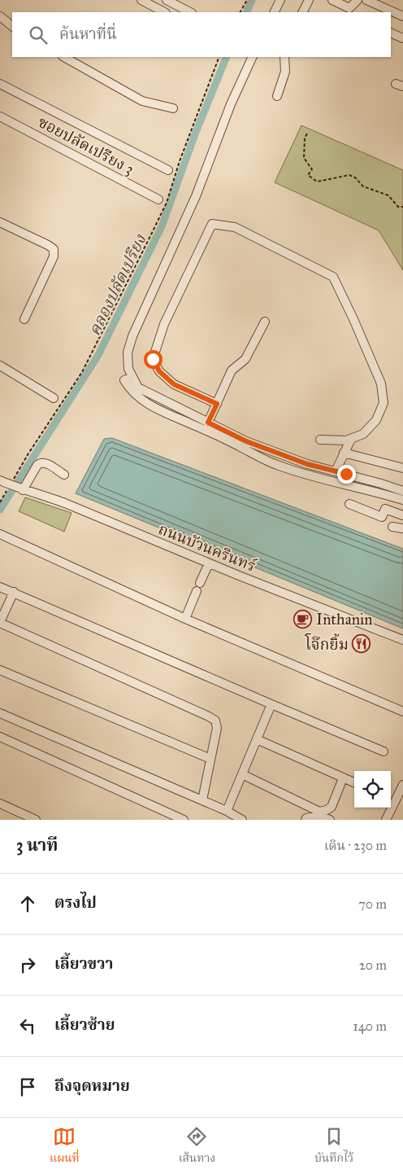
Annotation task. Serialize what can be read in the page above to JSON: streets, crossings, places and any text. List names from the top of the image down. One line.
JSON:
{"streets":{"street":["ซอยปลัดเปรียง 3","ถนนบัวนครินทร์"]},"water":["คลองปลัดเปรียง"],"places":{"cafe":["Inthanin"],"restaurant":["โจ๊กยิ้ม"]},"page":{"search":"ค้นหาที่นี่","heading":["3 นาที","เดิน · 230 m"],"list":[["ตรงไป","70 m"],["เลี้ยวขวา","20 m"],["เลี้ยวซ้าย","140 m"],"ถึงจุดหมาย"],"nav":["แผนที่","เส้นทาง","บันทึกไว้"]}}
